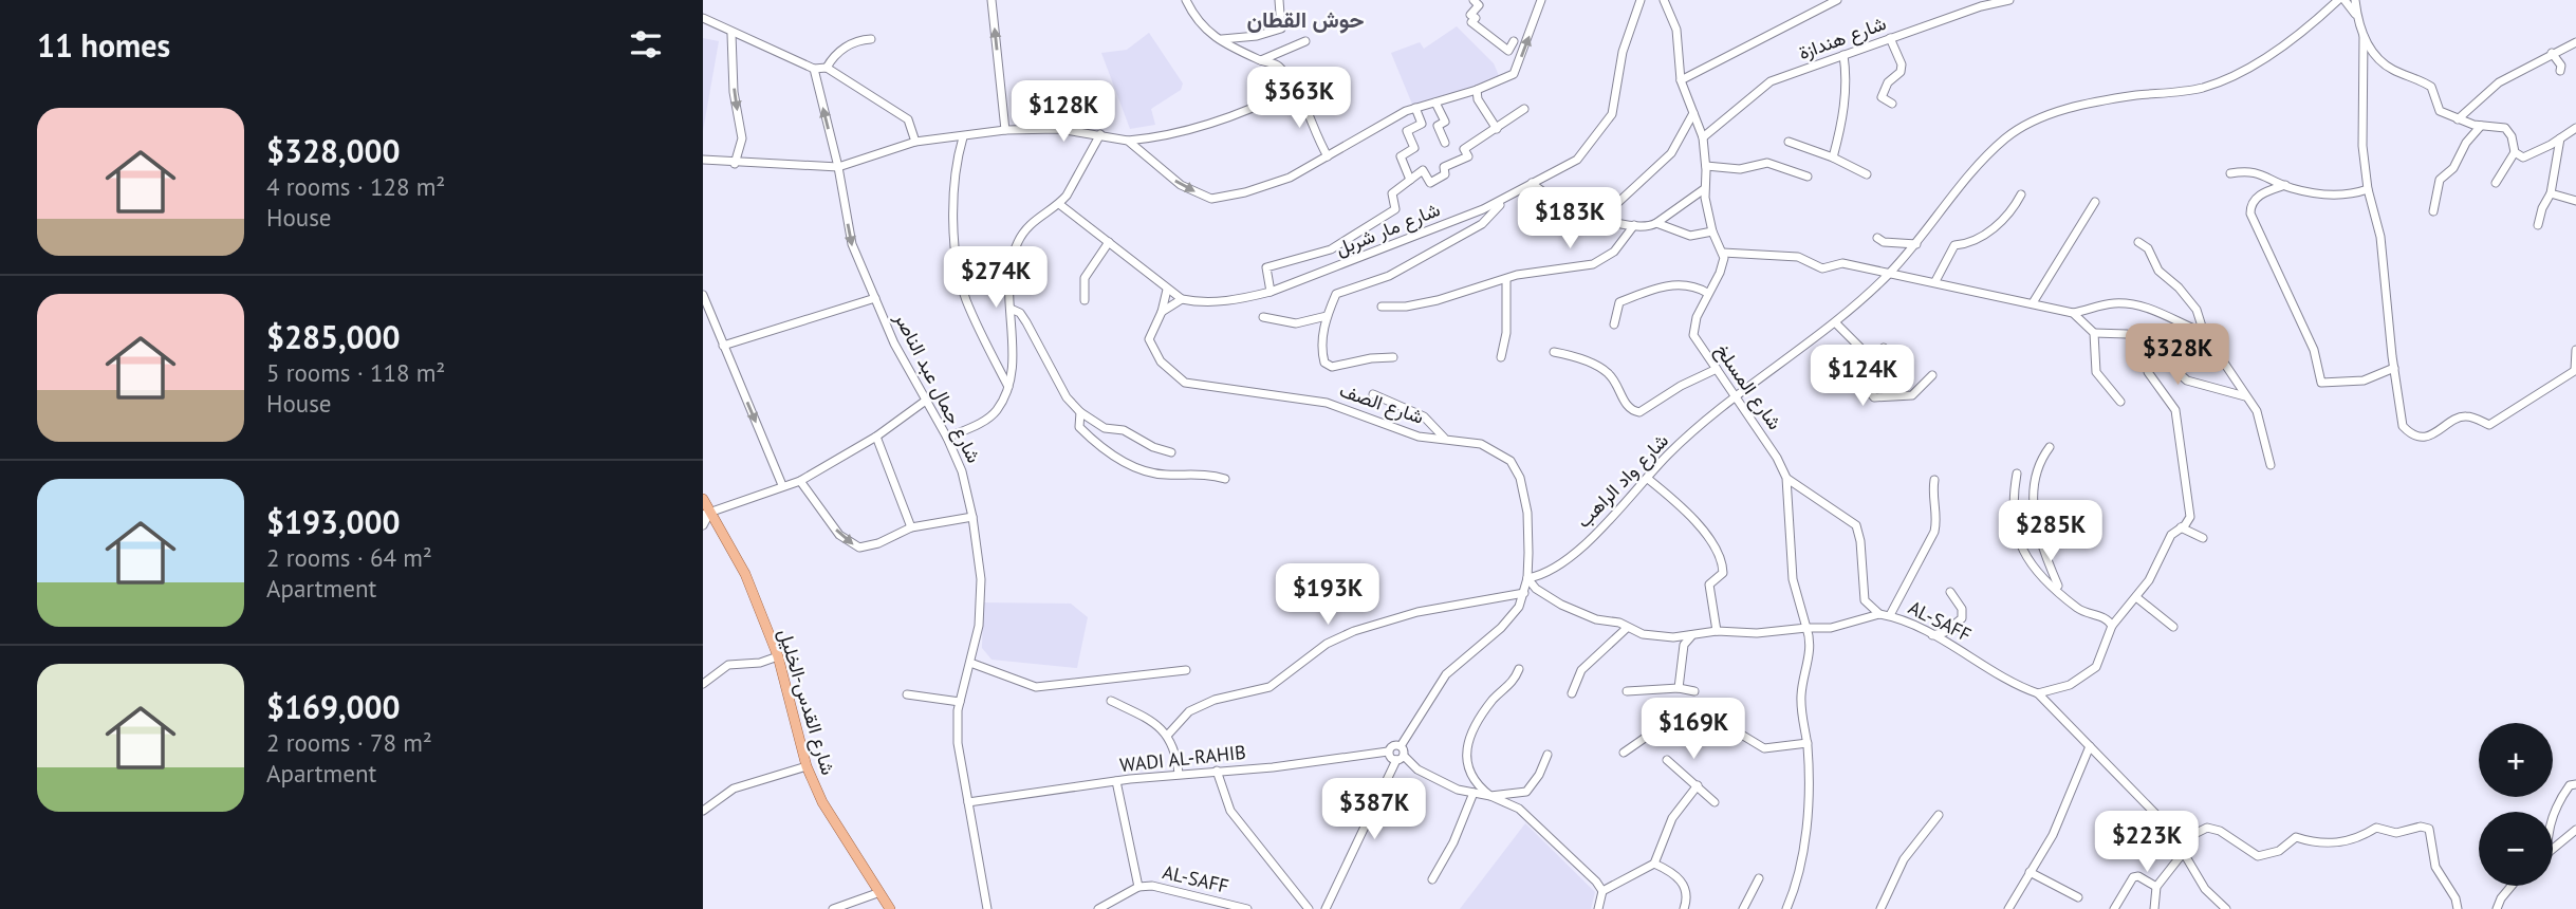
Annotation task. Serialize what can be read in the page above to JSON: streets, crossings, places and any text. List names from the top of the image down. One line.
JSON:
{"streets":{"main road":["شارع القدس-الخليل"],"street":["شارع هندازة","شارع مار شربل","شارع المسلخ","شارع جمال عبد الناصر","شارع الصف","شارع واد الراهب","AL-SAFF","WADI AL-RAHIB"]},"crossings":[["شارع المسلخ","شارع واد الراهب"],["شارع المسلخ","AL-SAFF"],["شارع جمال عبد الناصر","WADI AL-RAHIB"],["شارع الصف","شارع واد الراهب"]],"districts":["حوش القطان"],"page":{"heading":"11 homes","price":["$363K","$128K","$183K","$274K","$328K","$124K","$285K","$193K","$169K","$387K","$223K"],"list":[{"name":"$328,000","note":"4 rooms · 128 m² · House"},{"name":"$285,000","note":"5 rooms · 118 m² · House"},{"name":"$193,000","note":"2 rooms · 64 m² · Apartment"},{"name":"$169,000","note":"2 rooms · 78 m² · Apartment"}],"map_buttons":["+","−"]}}
